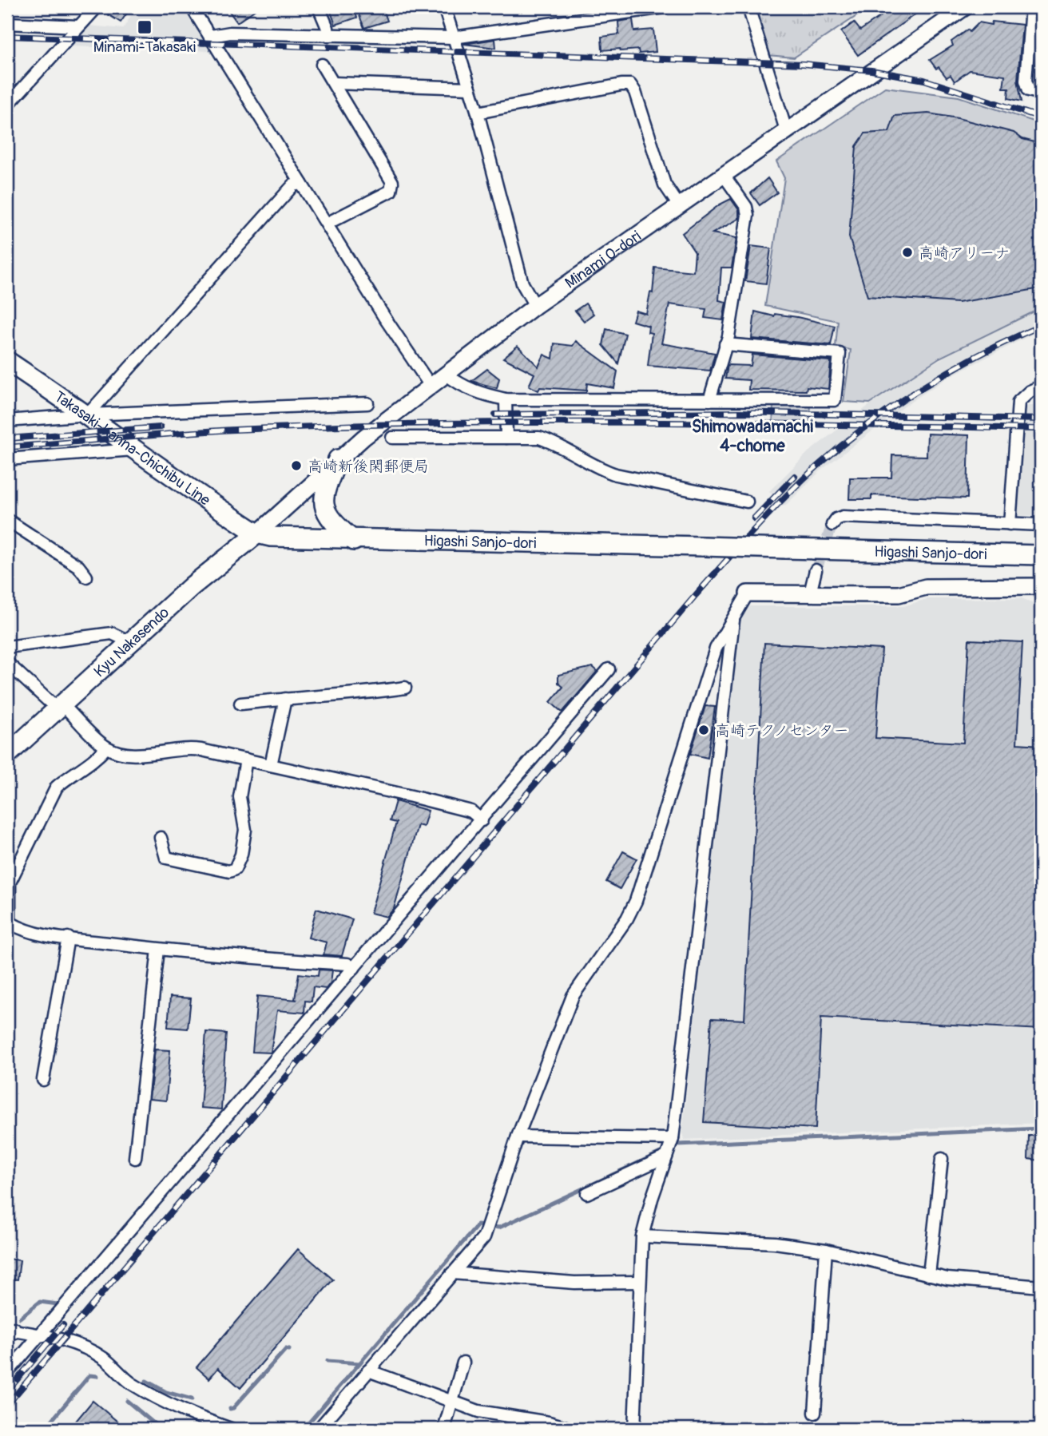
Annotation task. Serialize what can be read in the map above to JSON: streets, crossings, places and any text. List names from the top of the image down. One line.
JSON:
{"streets":{"main road":["Minami O-dori","Takasaki-Kanna-Chichibu Line","Higashi Sanjo-dori","Kyu Nakasendo"]},"crossings":[["Minami O-dori","Takasaki-Kanna-Chichibu Line"],["Minami O-dori","Higashi Sanjo-dori"],["Minami O-dori","Kyu Nakasendo"],["Takasaki-Kanna-Chichibu Line","Higashi Sanjo-dori"],["Takasaki-Kanna-Chichibu Line","Kyu Nakasendo"],["Higashi Sanjo-dori","Kyu Nakasendo"]],"districts":["Shimowadamachi 4-chome"],"places":{"transit":["Minami-Takasaki"],"other":["高崎アリーナ","高崎新後閑郵便局","高崎テクノセンター"]}}
